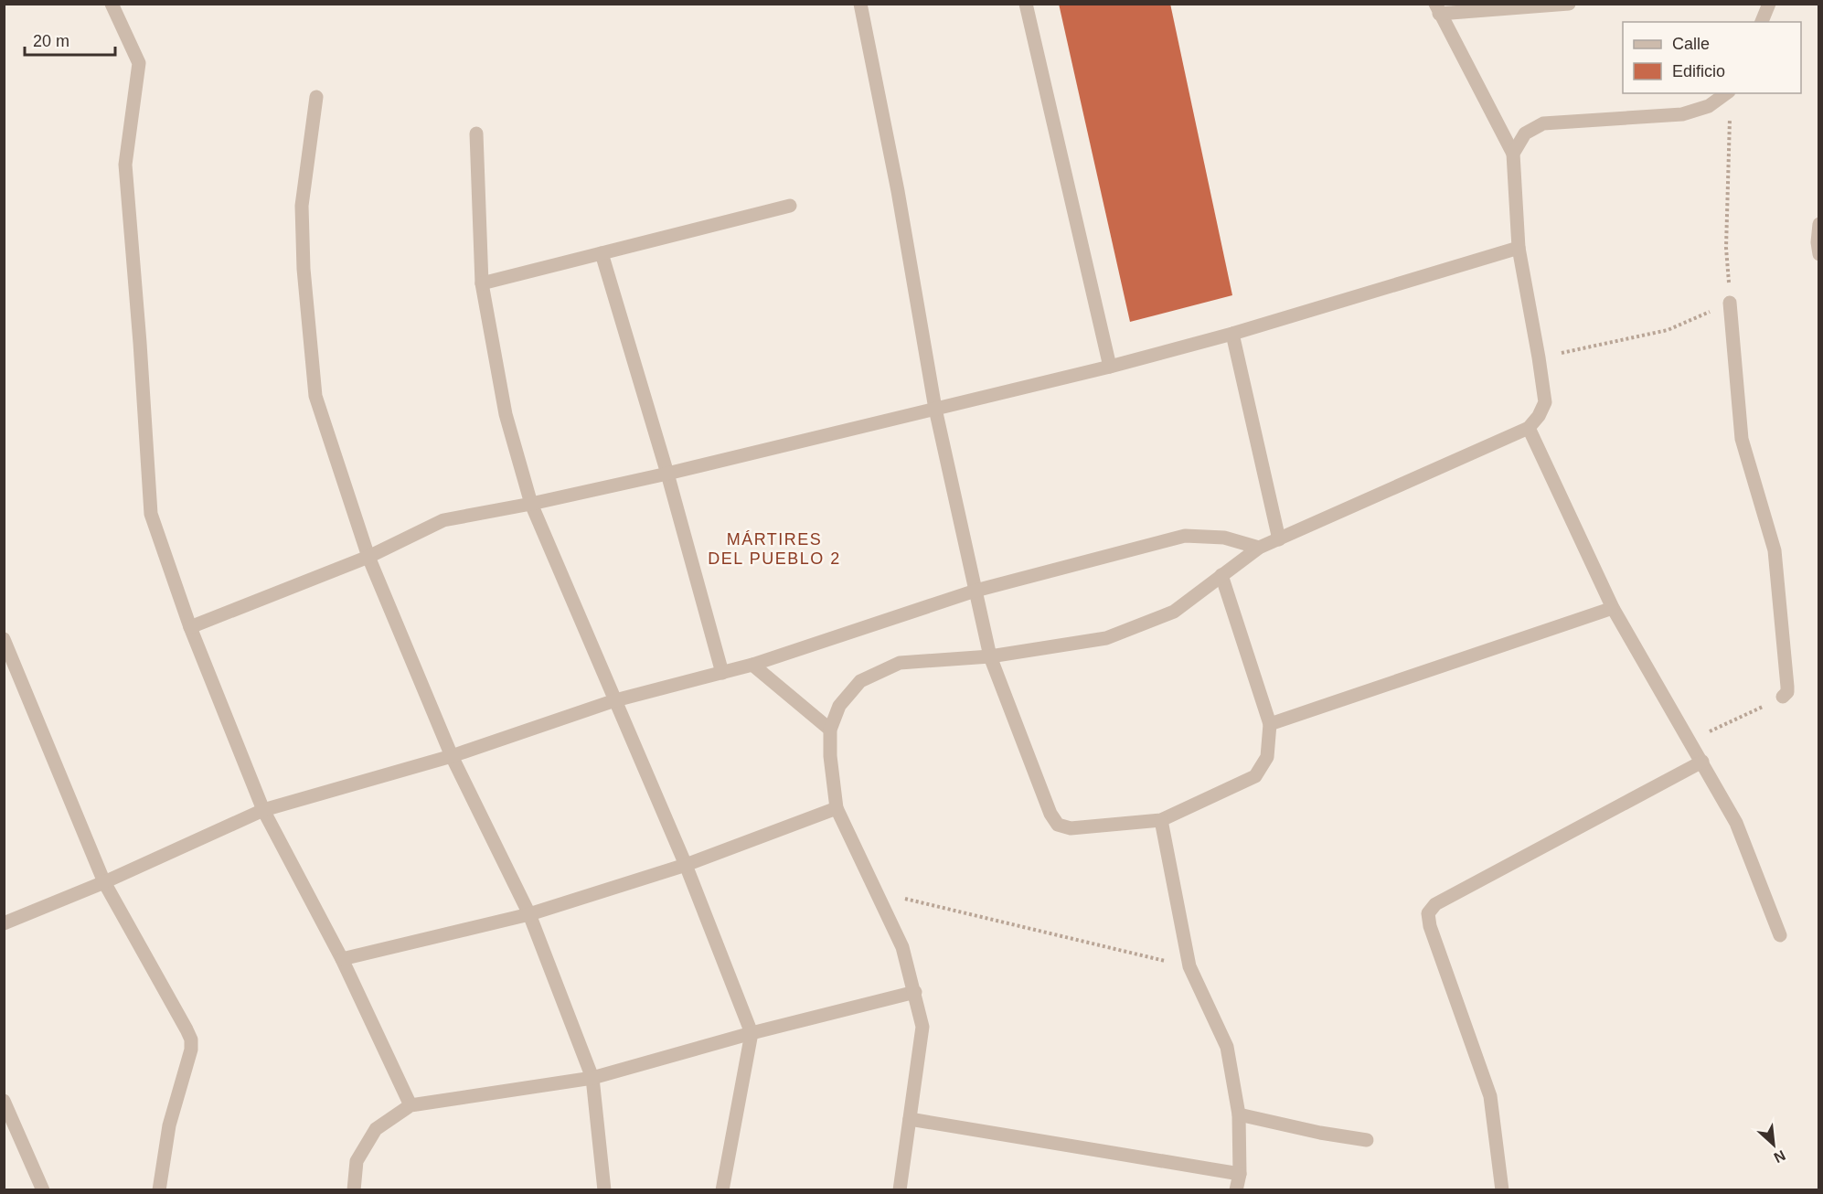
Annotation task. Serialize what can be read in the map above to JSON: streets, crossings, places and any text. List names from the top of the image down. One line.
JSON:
{"districts":["MÁRTIRES DEL PUEBLO 2"],"legend":["Calle","Edificio"],"scale_bar":"20 m","north":"bottom right"}
